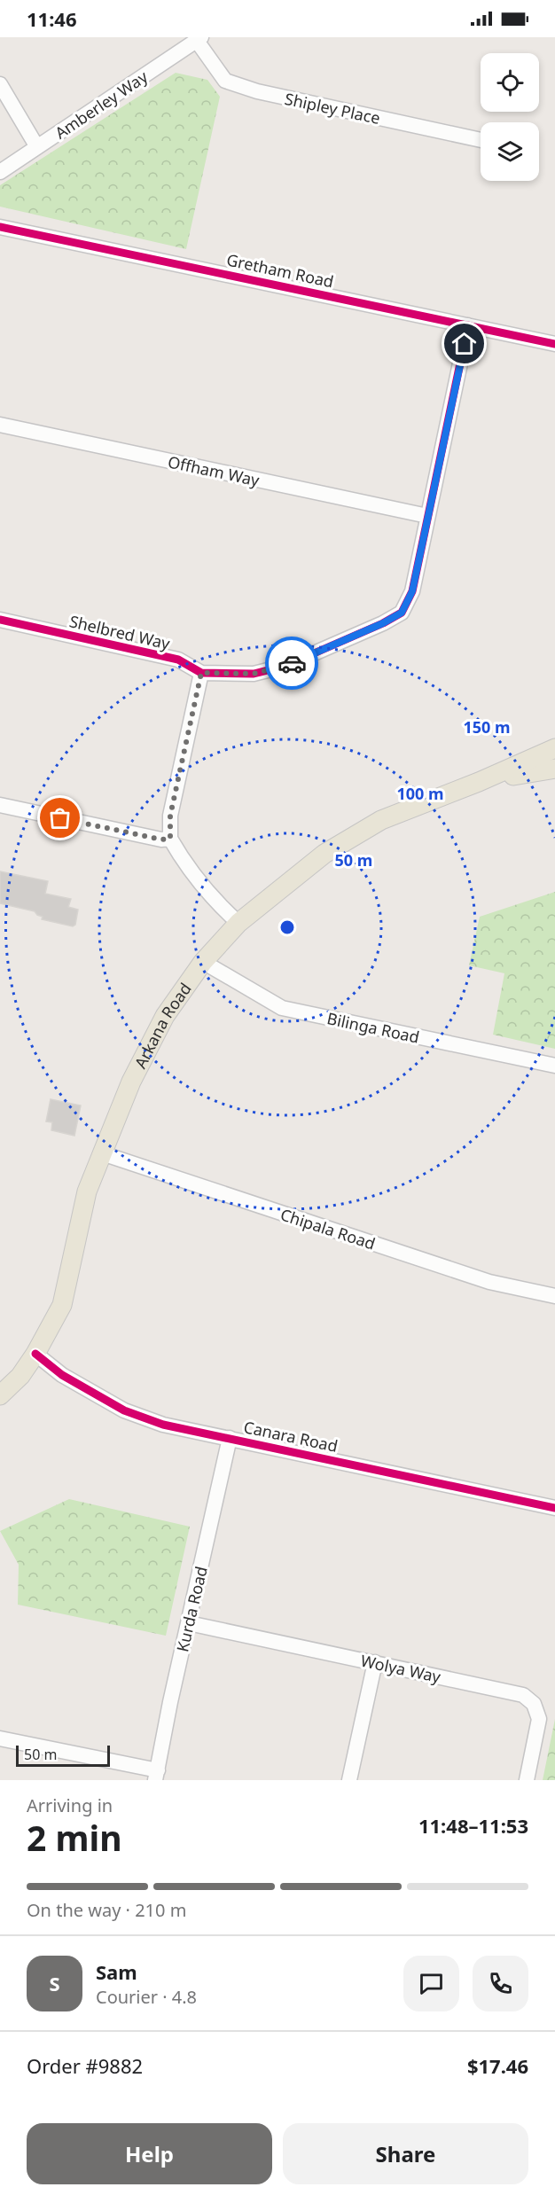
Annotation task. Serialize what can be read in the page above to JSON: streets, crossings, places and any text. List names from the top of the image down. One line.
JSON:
{"streets":{"main road":["Arkana Road"],"street":["Amberley Way","Shipley Place","Gretham Road","Offham Way","Shelbred Way","Bilinga Road","Chipala Road","Canara Road","Kurda Road","Wolya Way"]},"crossings":[["Amberley Way","Shipley Place"],["Gretham Road","Shelbred Way"],["Offham Way","Shelbred Way"],["Arkana Road","Bilinga Road"],["Arkana Road","Chipala Road"],["Arkana Road","Canara Road"],["Canara Road","Kurda Road"],["Kurda Road","Wolya Way"]],"scale_bar":"50 m","page":{"status":"11:46","scale":"50 m","heading":["2 min","Arriving in","11:48–11:53"],"panel":["Sam","Courier · 4.8","Order #9882","$17.46"],"bar":"On the way · 210 m","round":"S","buttons":["Help","Share"]},"rings":["150 m","100 m","50 m"]}
